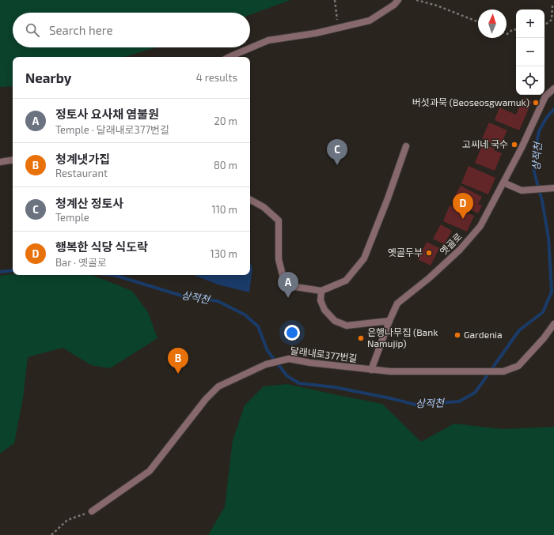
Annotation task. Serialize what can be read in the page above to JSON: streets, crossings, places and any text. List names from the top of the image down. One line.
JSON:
{"streets":{"street":["옛골로","달래내로377번길"]},"crossings":[["옛골로","달래내로377번길"]],"water":["상적천"],"places":["버섯과묵 (Beoseosgwamuk)","고씨네 국수","옛골두부","Gardenia","은행나무집 (Bank Namujip)"],"north":"top","page":{"map_buttons":["+","−"],"search":"Search here","heading":["Nearby","4 results"],"list":[{"mark":"A","name":"정토사 요사채 염불원","note":"Temple · 달래내로377번길","value":"20 m"},{"mark":"B","name":"청계냇가집","note":"Restaurant","value":"80 m"},{"mark":"C","name":"청계산 정토사","note":"Temple","value":"110 m"},{"mark":"D","name":"행복한 식당 식도락","note":"Bar · 옛골로","value":"130 m"}],"pins":["C","D","A","B"]}}
